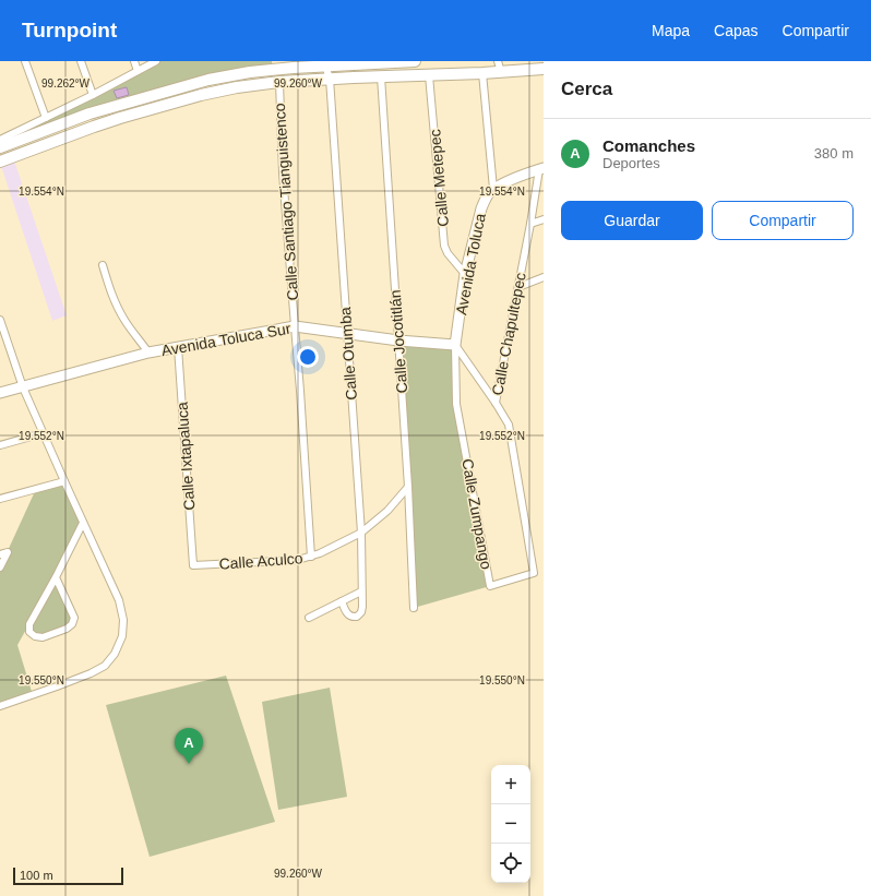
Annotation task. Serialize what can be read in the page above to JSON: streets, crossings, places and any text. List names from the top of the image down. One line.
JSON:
{"streets":{"street":["Calle Metepec","Calle Santiago Tianguistenco","Avenida Toluca","Calle Chapultepec","Avenida Toluca Sur","Calle Jocotitlán","Calle Otumba","Calle Ixtapaluca","Calle Zumpango","Calle Aculco"]},"crossings":[["Calle Metepec","Avenida Toluca"],["Calle Santiago Tianguistenco","Avenida Toluca Sur"],["Calle Santiago Tianguistenco","Calle Aculco"],["Avenida Toluca","Avenida Toluca Sur"],["Avenida Toluca","Calle Zumpango"],["Calle Chapultepec","Calle Zumpango"],["Avenida Toluca Sur","Calle Jocotitlán"],["Avenida Toluca Sur","Calle Otumba"],["Avenida Toluca Sur","Calle Ixtapaluca"],["Avenida Toluca Sur","Calle Zumpango"],["Calle Jocotitlán","Calle Aculco"],["Calle Otumba","Calle Aculco"],["Calle Ixtapaluca","Calle Aculco"]],"scale_bar":"100 m","page":{"header":"Turnpoint","nav":["Mapa","Capas","Compartir"],"heading":"Cerca","list":[{"mark":"A","name":"Comanches","note":"Deportes","value":"380 m"}],"buttons":["Guardar","Compartir"],"pins":"A","map_buttons":["+","−"],"scale":"100 m"},"coordinates":["99.262°W","99.260°W","19.554°N","19.552°N","19.550°N"]}
